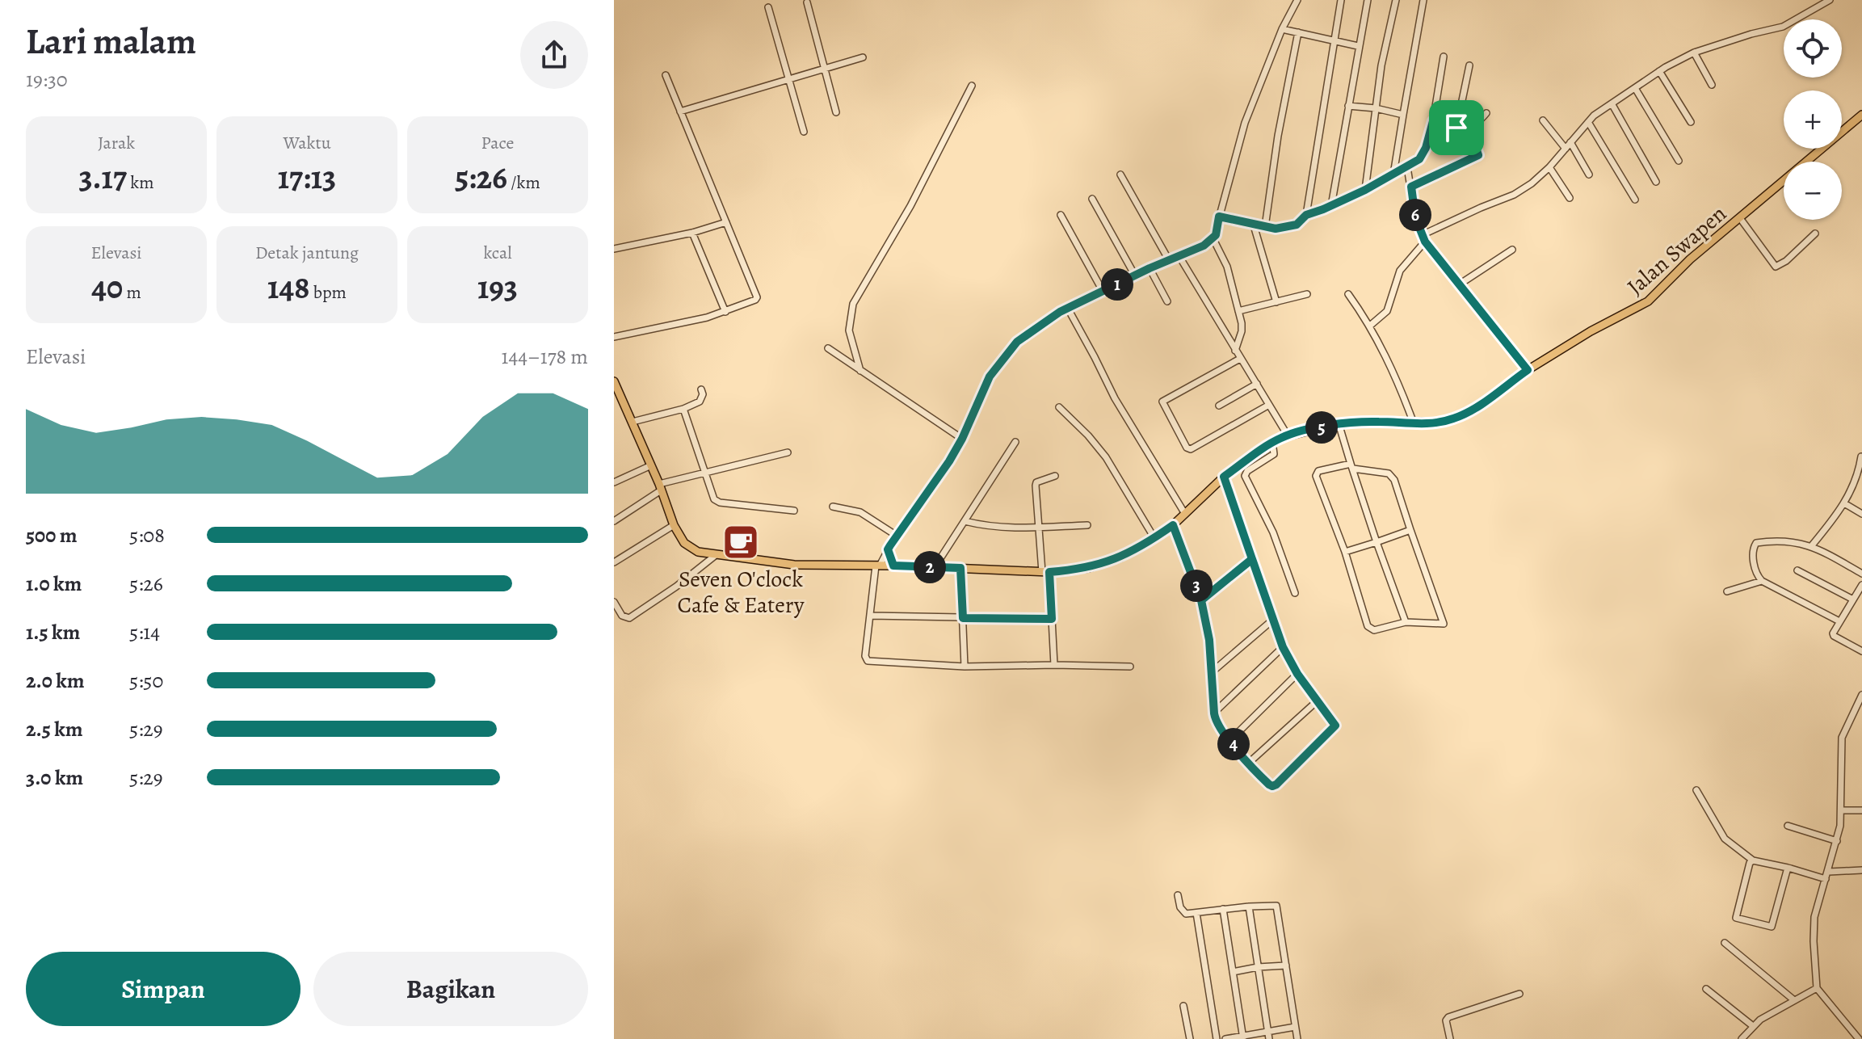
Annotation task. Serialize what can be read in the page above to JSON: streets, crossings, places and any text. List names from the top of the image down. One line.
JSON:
{"streets":{"main road":["Jalan Swapen"]},"places":{"cafe":["Seven O'clock Cafe & Eatery"]},"page":{"heading":["Lari malam","19:30"],"map_buttons":["+","−"],"stats":[["Jarak","3.17 km"],["Waktu","17:13"],["Pace","5:26 /km"],["Elevasi","40 m"],["Detak jantung","148 bpm"],["kcal","193"]],"pins":["6","1","5","2","3","4"],"chart":["Elevasi","144–178 m"],"list":[{"name":"500 m","note":"5:08"},{"name":"1.0 km","note":"5:26"},{"name":"1.5 km","note":"5:14"},{"name":"2.0 km","note":"5:50"},{"name":"2.5 km","note":"5:29"},{"name":"3.0 km","note":"5:29"}],"buttons":["Simpan","Bagikan"]}}
